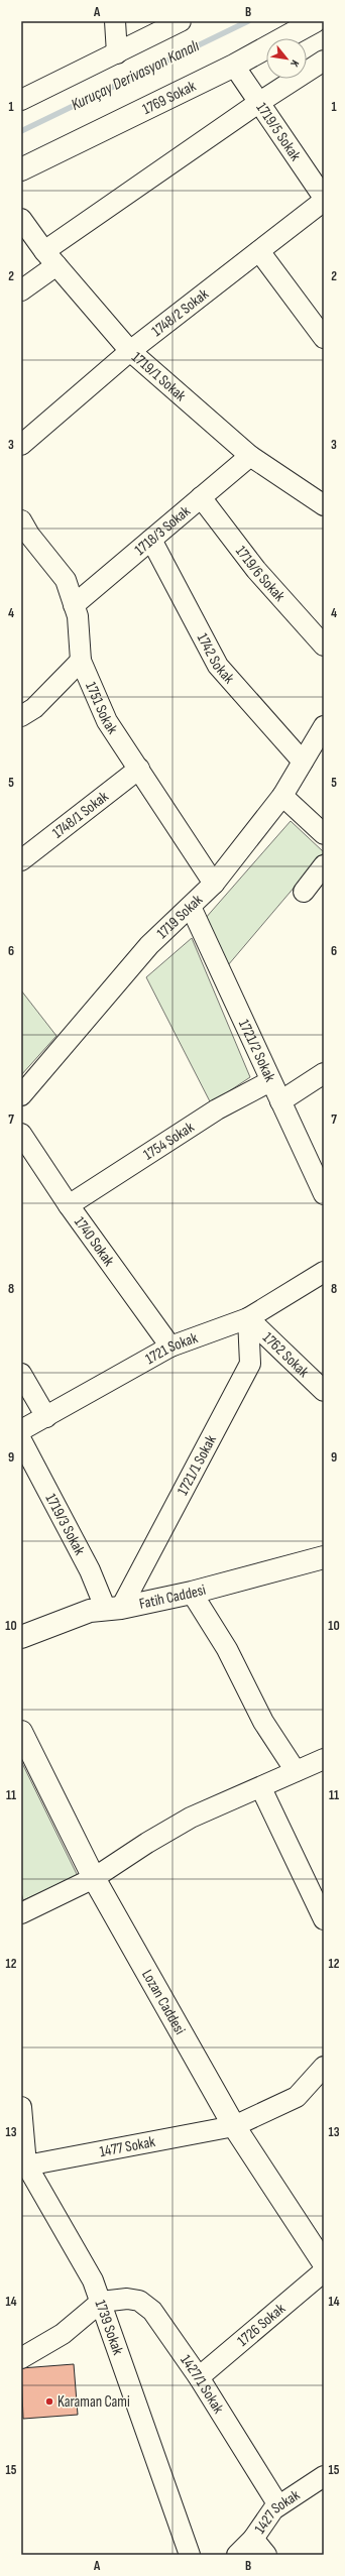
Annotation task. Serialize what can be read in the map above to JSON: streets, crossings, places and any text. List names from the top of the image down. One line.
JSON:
{"streets":{"main road":["1769 Sokak","Fatih Caddesi","Lozan Caddesi"],"street":["1719/5 Sokak","1748/2 Sokak","1719/1 Sokak","1718/3 Sokak","1719/6 Sokak","1742 Sokak","1751 Sokak","1748/1 Sokak","1719 Sokak","1721/2 Sokak","1754 Sokak","1740 Sokak","1721 Sokak","1762 Sokak","1721/1 Sokak","1719/3 Sokak","1477 Sokak","1726 Sokak","1739 Sokak","1427/1 Sokak","1427 Sokak"]},"crossings":[["1769 Sokak","1719/5 Sokak"],["1719/5 Sokak","1748/2 Sokak"],["1748/2 Sokak","1719/1 Sokak"],["1719/1 Sokak","1718/3 Sokak"],["1718/3 Sokak","1719/6 Sokak"],["1718/3 Sokak","1742 Sokak"],["1718/3 Sokak","1751 Sokak"],["1742 Sokak","1719 Sokak"],["1751 Sokak","1748/1 Sokak"],["1751 Sokak","1719 Sokak"],["1719 Sokak","1721/2 Sokak"],["1721/2 Sokak","1754 Sokak"],["1754 Sokak","1740 Sokak"],["1740 Sokak","1721 Sokak"],["1721 Sokak","1762 Sokak"],["1721 Sokak","1721/1 Sokak"],["1762 Sokak","1721/1 Sokak"],["1721/1 Sokak","1719/3 Sokak"],["1721/1 Sokak","Fatih Caddesi"],["1719/3 Sokak","Fatih Caddesi"],["Lozan Caddesi","1477 Sokak"],["1477 Sokak","1739 Sokak"],["1726 Sokak","1427/1 Sokak"],["1739 Sokak","1427/1 Sokak"],["1427/1 Sokak","1427 Sokak"]],"water":["Kuruçay Derivasyon Kanalı"],"places":["Karaman Cami"],"north":"bottom right","grid":{"columns":["A","B"],"rows":["1","2","3","4","5","6","7","8","9","10","11","12","13","14","15"]}}
